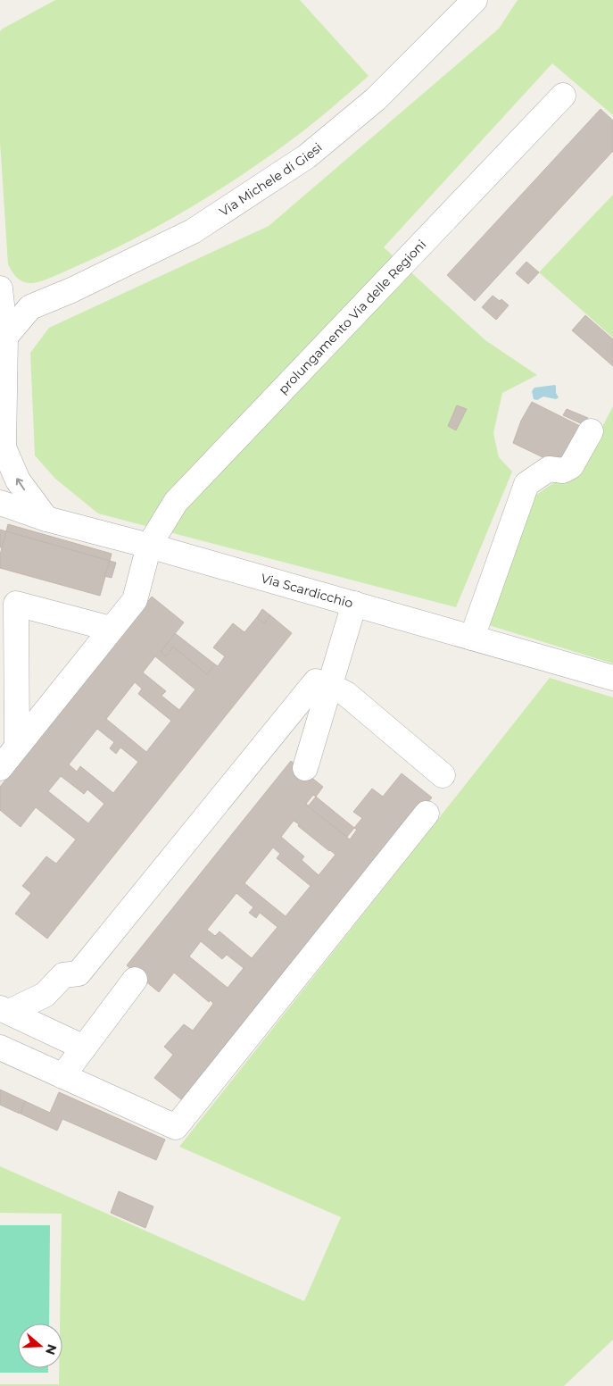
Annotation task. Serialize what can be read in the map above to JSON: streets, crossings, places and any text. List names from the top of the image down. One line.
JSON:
{"streets":{"street":["Via Michele di Giesi","prolungamento Via delle Regioni","Via Scardicchio"]},"crossings":[["prolungamento Via delle Regioni","Via Scardicchio"]],"north":"right"}
